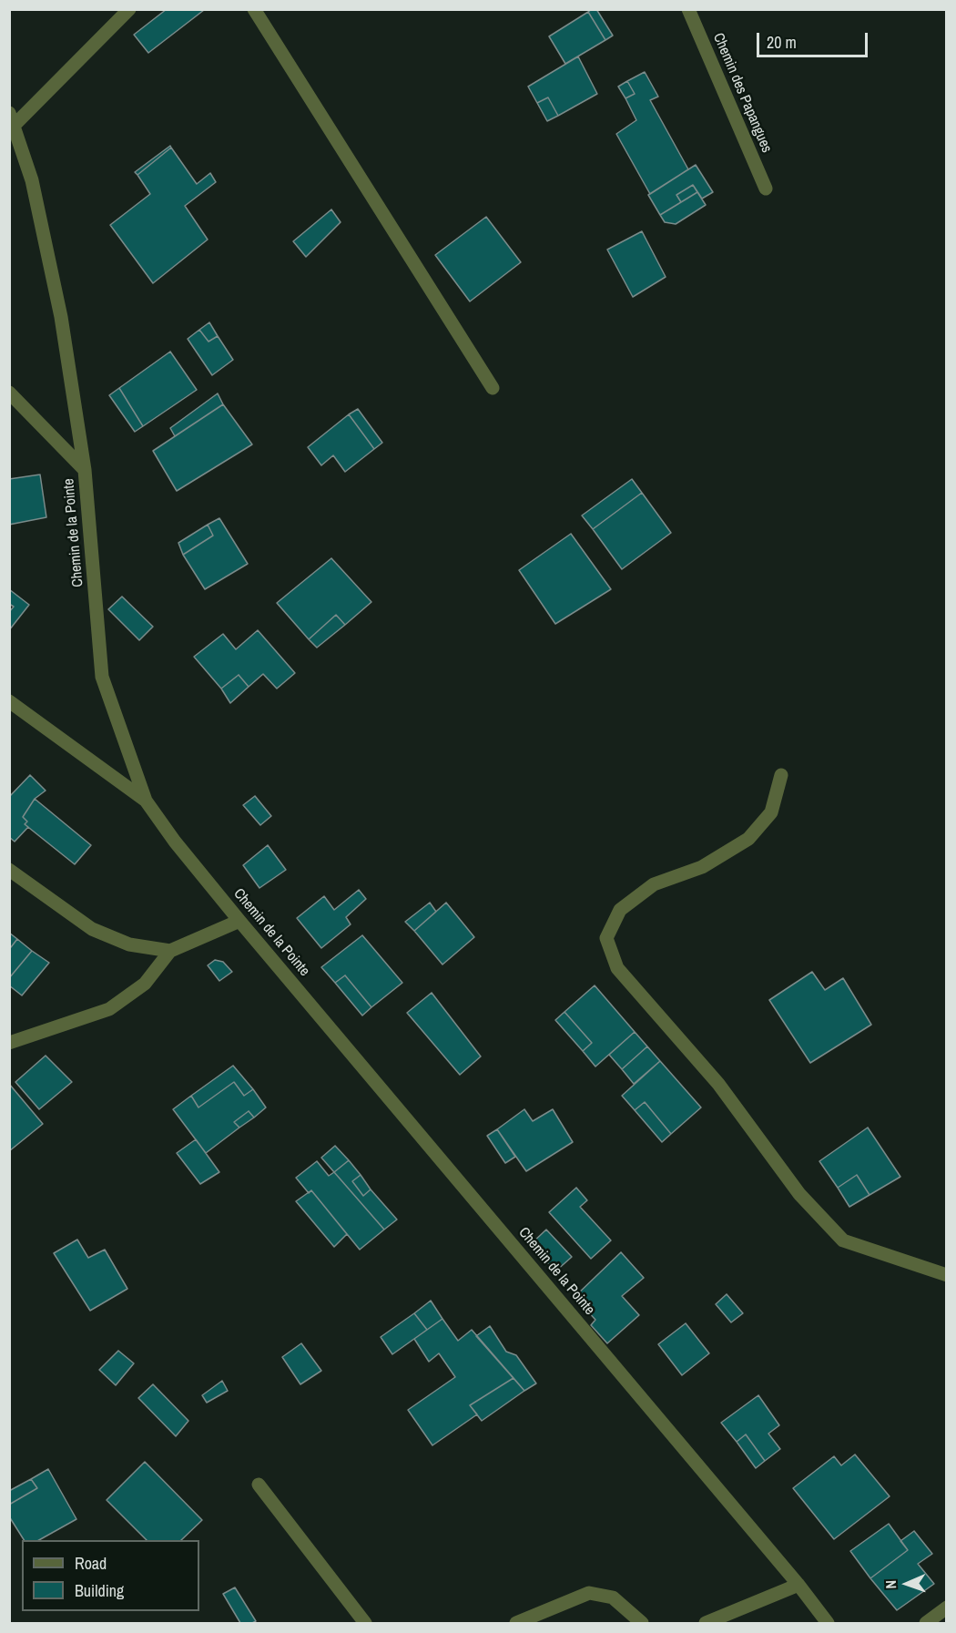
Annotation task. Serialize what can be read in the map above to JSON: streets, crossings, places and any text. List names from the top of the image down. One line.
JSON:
{"streets":{"street":["Chemin des Papangues","Chemin de la Pointe"]},"legend":["Road","Building"],"scale_bar":"20 m","north":"left"}
